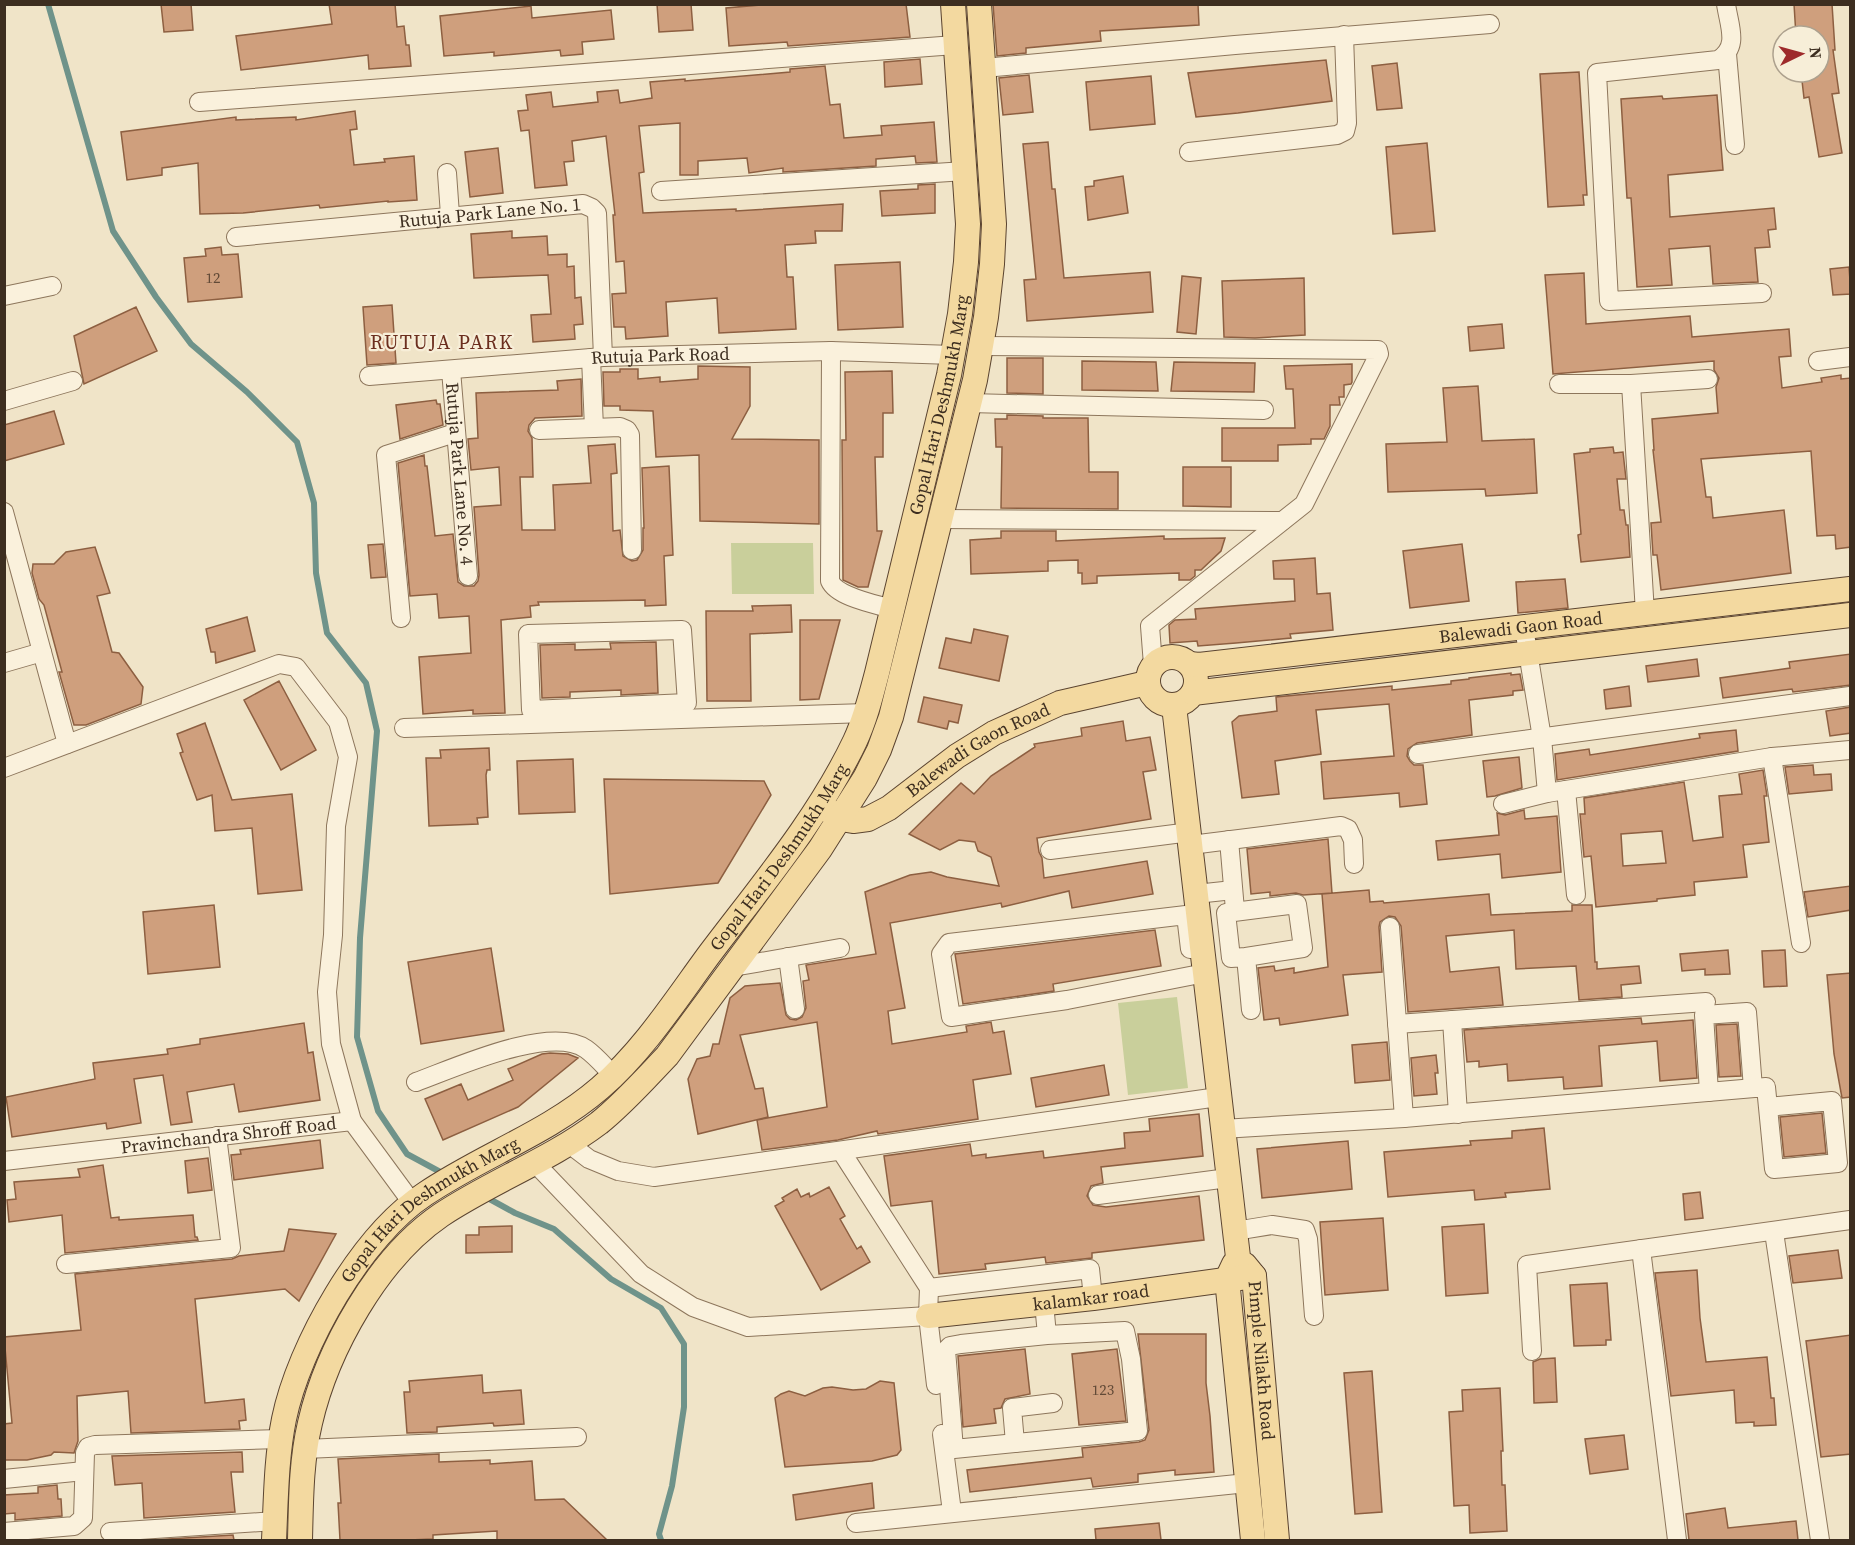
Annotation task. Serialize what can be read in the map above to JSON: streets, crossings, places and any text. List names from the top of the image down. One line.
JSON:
{"streets":{"main road":["Gopal Hari Deshmukh Marg","Balewadi Gaon Road","kalamkar road","Pimple Nilakh Road"],"street":["Rutuja Park Lane No. 1","Rutuja Park Road","Rutuja Park Lane No. 4","Pravinchandra Shroff Road"]},"crossings":[["Rutuja Park Lane No. 1","Rutuja Park Road"],["Rutuja Park Road","Gopal Hari Deshmukh Marg"],["Rutuja Park Road","Rutuja Park Lane No. 4"],["Gopal Hari Deshmukh Marg","Balewadi Gaon Road"],["Gopal Hari Deshmukh Marg","Pravinchandra Shroff Road"],["kalamkar road","Pimple Nilakh Road"]],"districts":["RUTUJA PARK"],"house_numbers":["12","123"],"north":"right"}
